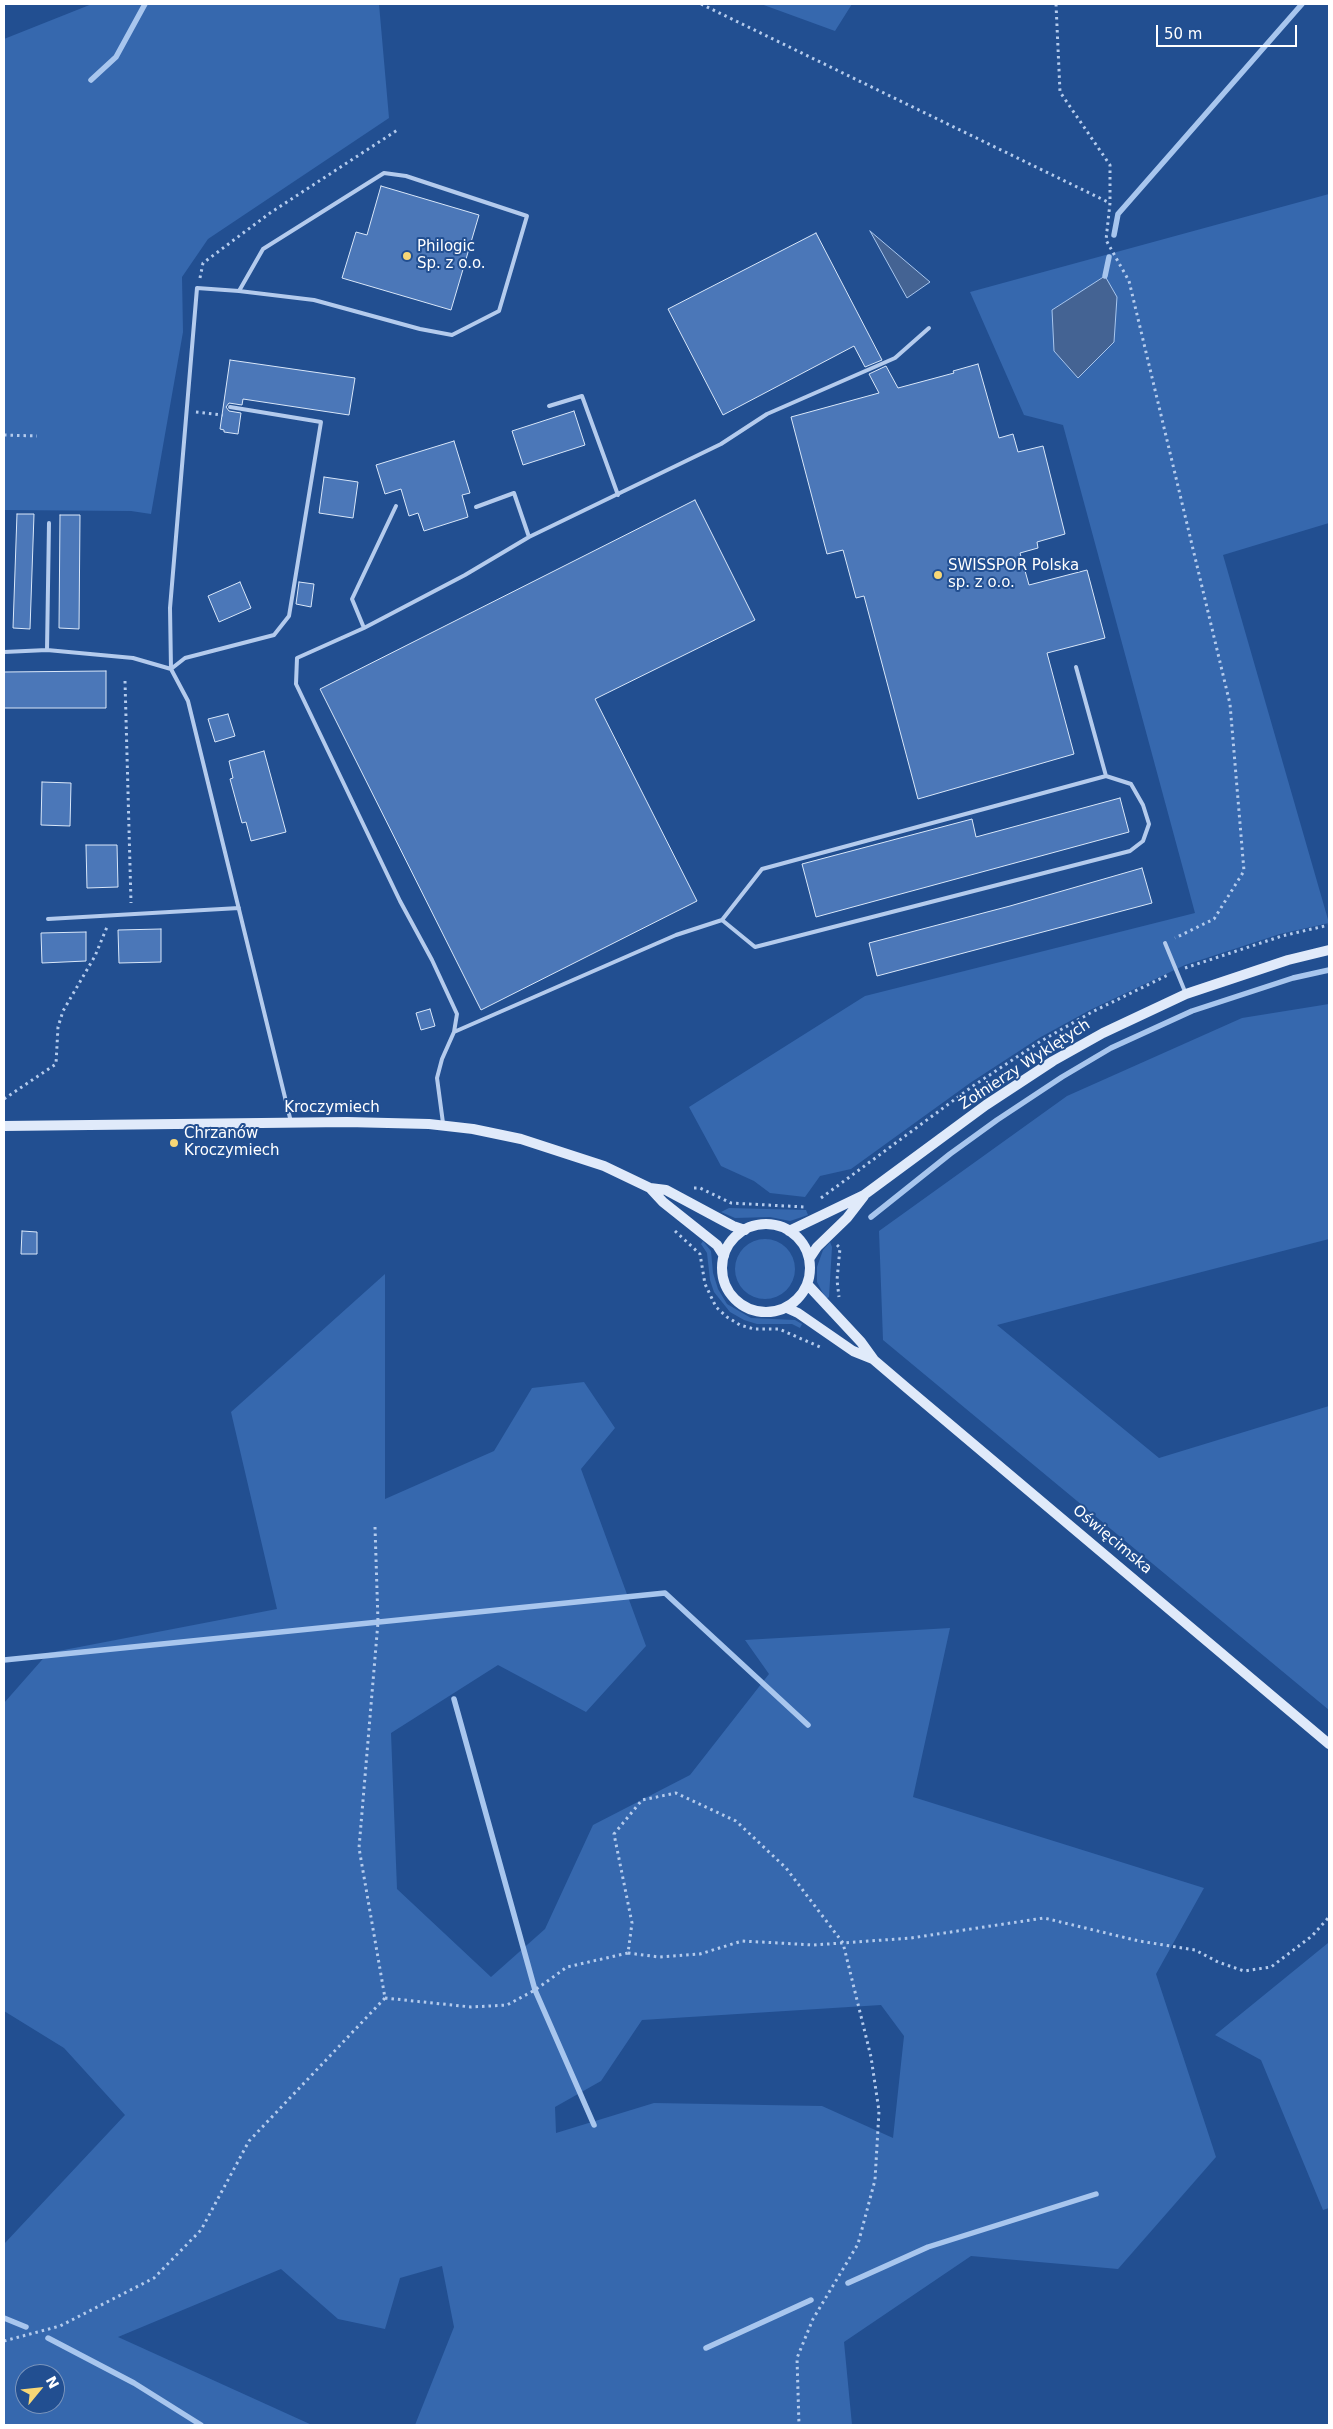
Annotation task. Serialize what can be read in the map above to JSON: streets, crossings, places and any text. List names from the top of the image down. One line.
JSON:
{"streets":{"main road":["Żołnierzy Wyklętych","Kroczymiech","Oświęcimska"]},"crossings":[["Żołnierzy Wyklętych","Kroczymiech"],["Żołnierzy Wyklętych","Oświęcimska"],["Kroczymiech","Oświęcimska"]],"places":["Philogic Sp. z o.o.","SWISSPOR Polska sp. z o.o.","Chrzanów Kroczymiech"],"scale_bar":"50 m","north":"top right"}
